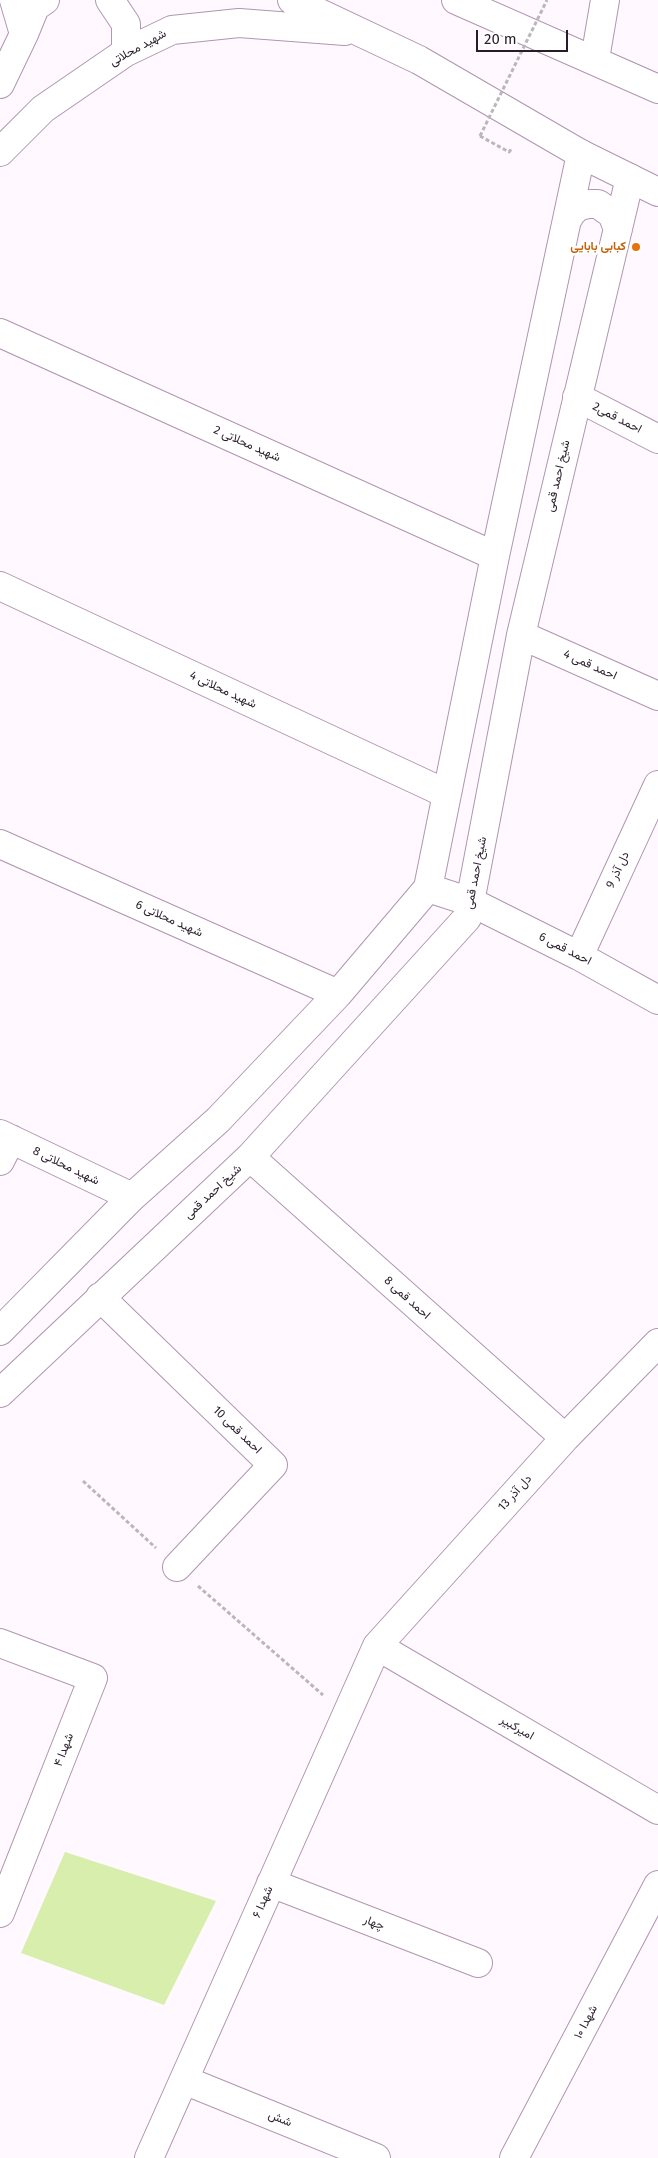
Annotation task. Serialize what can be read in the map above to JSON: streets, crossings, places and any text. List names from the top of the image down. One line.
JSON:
{"streets":{"street":["شهید محلاتی","احمد قمی2","شهید محلاتی 2","شیخ احمد قمی","احمد قمی 4","شهید محلاتی 4","دل آذر 9","شهید محلاتی 6","احمد قمی 6","شهید محلاتی 8","احمد قمی 8","احمد قمی 10","دل آذر 13","امیرکبیر","شهدا ۴","شهدا ۶","چهار","شهدا ۱۰","شش"]},"crossings":[["احمد قمی2","شیخ احمد قمی"],["شیخ احمد قمی","احمد قمی 4"],["شیخ احمد قمی","احمد قمی 6"],["شیخ احمد قمی","احمد قمی 8"],["شیخ احمد قمی","احمد قمی 10"],["دل آذر 9","احمد قمی 6"],["احمد قمی 8","دل آذر 13"],["دل آذر 13","امیرکبیر"],["دل آذر 13","شهدا ۶"],["امیرکبیر","شهدا ۶"],["شهدا ۶","چهار"],["شهدا ۶","شش"]],"places":["کبابی بابایی"],"scale_bar":"20 m"}
